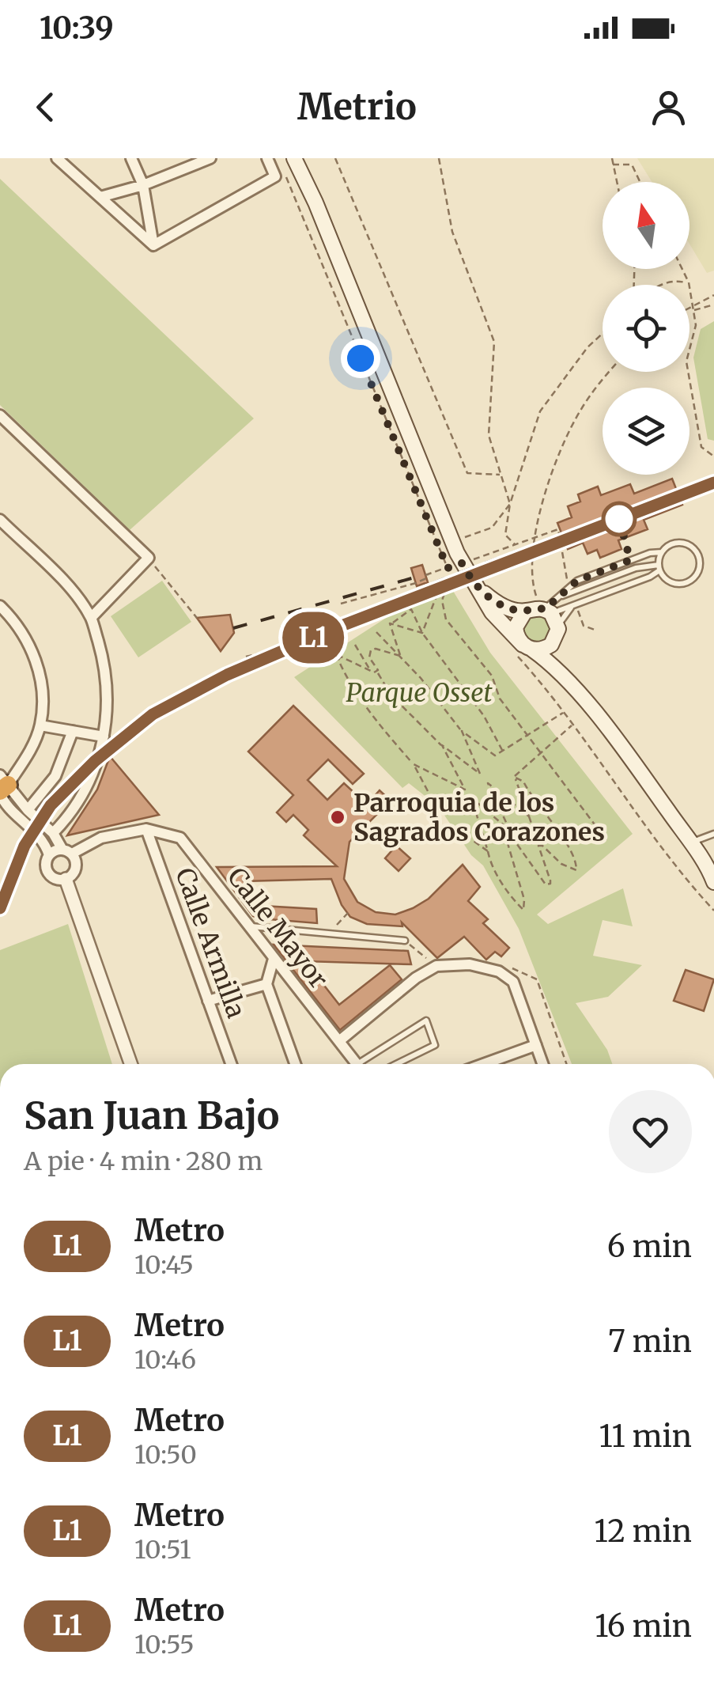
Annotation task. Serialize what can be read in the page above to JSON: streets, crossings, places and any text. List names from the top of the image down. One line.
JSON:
{"streets":{"street":["Calle Mayor","Calle Armilla"]},"crossings":[["Calle Mayor","Calle Armilla"]],"parks":["Parque Osset"],"places":["Parroquia de los Sagrados Corazones"],"lines":["metro line L1"],"north":"top","page":{"status":"10:39","header":"Metrio","on_map":"L1","heading":["San Juan Bajo","A pie · 4 min · 280 m"],"list":[{"mark":"L1","name":"Metro","note":"10:45","value":"6 min"},{"mark":"L1","name":"Metro","note":"10:46","value":"7 min"},{"mark":"L1","name":"Metro","note":"10:50","value":"11 min"},{"mark":"L1","name":"Metro","note":"10:51","value":"12 min"},{"mark":"L1","name":"Metro","note":"10:55","value":"16 min"}]}}
